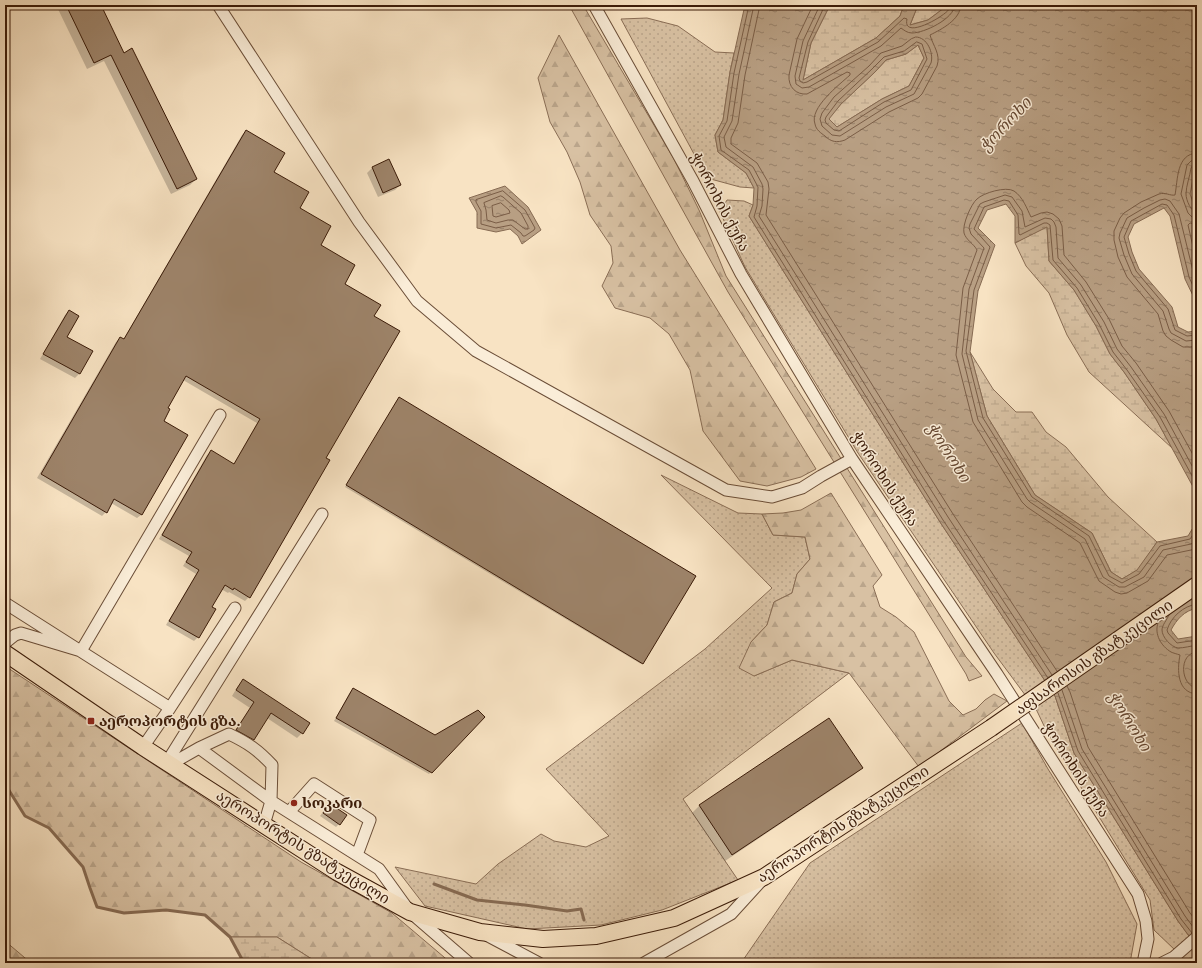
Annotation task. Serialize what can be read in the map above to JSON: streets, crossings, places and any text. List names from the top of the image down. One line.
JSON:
{"streets":{"highway":["აფსაროსის გზატკეცილი","აეროპორტის გზატკეცილი"],"street":["ჭოროხის ქუჩა"]},"crossings":[["აფსაროსის გზატკეცილი","აეროპორტის გზატკეცილი"]],"water":["ჭოროხი"],"places":{"transit":["აეროპორტის გზა."],"other":["სოკარი"]}}
